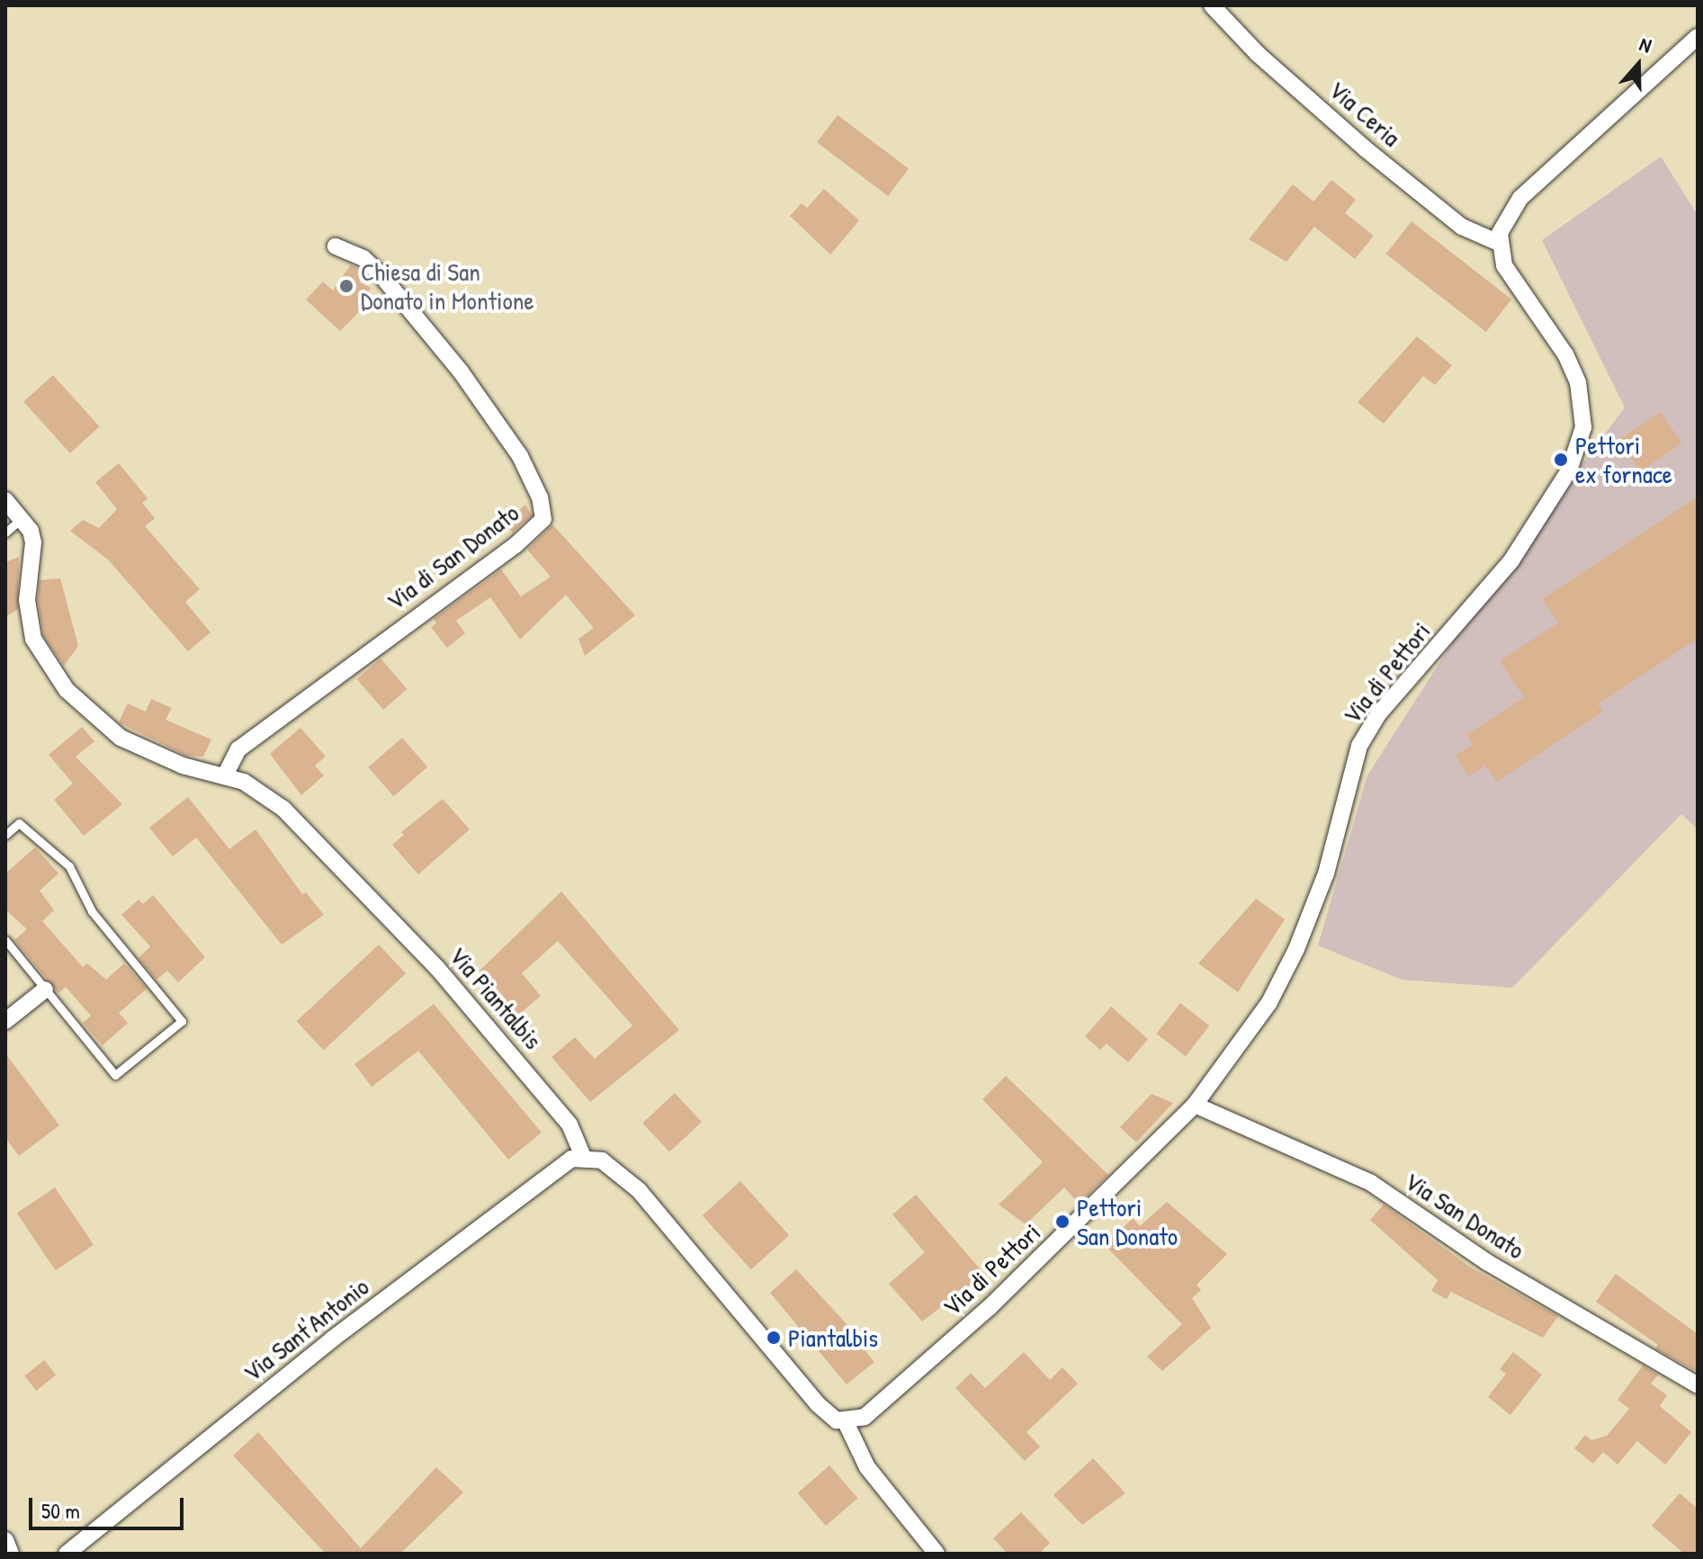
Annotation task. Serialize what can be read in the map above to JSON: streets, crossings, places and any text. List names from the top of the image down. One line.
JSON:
{"streets":{"street":["Via Ceria","Via di San Donato","Via di Pettori","Via Piantalbis","Via San Donato","Via Sant'Antonio"]},"crossings":[["Via Ceria","Via di Pettori"],["Via di San Donato","Via Piantalbis"],["Via di Pettori","Via San Donato"],["Via Piantalbis","Via Sant'Antonio"]],"places":["Chiesa di San Donato in Montione","Pettori ex fornace","Pettori San Donato","Piantalbis"],"scale_bar":"50 m","north":"top"}
